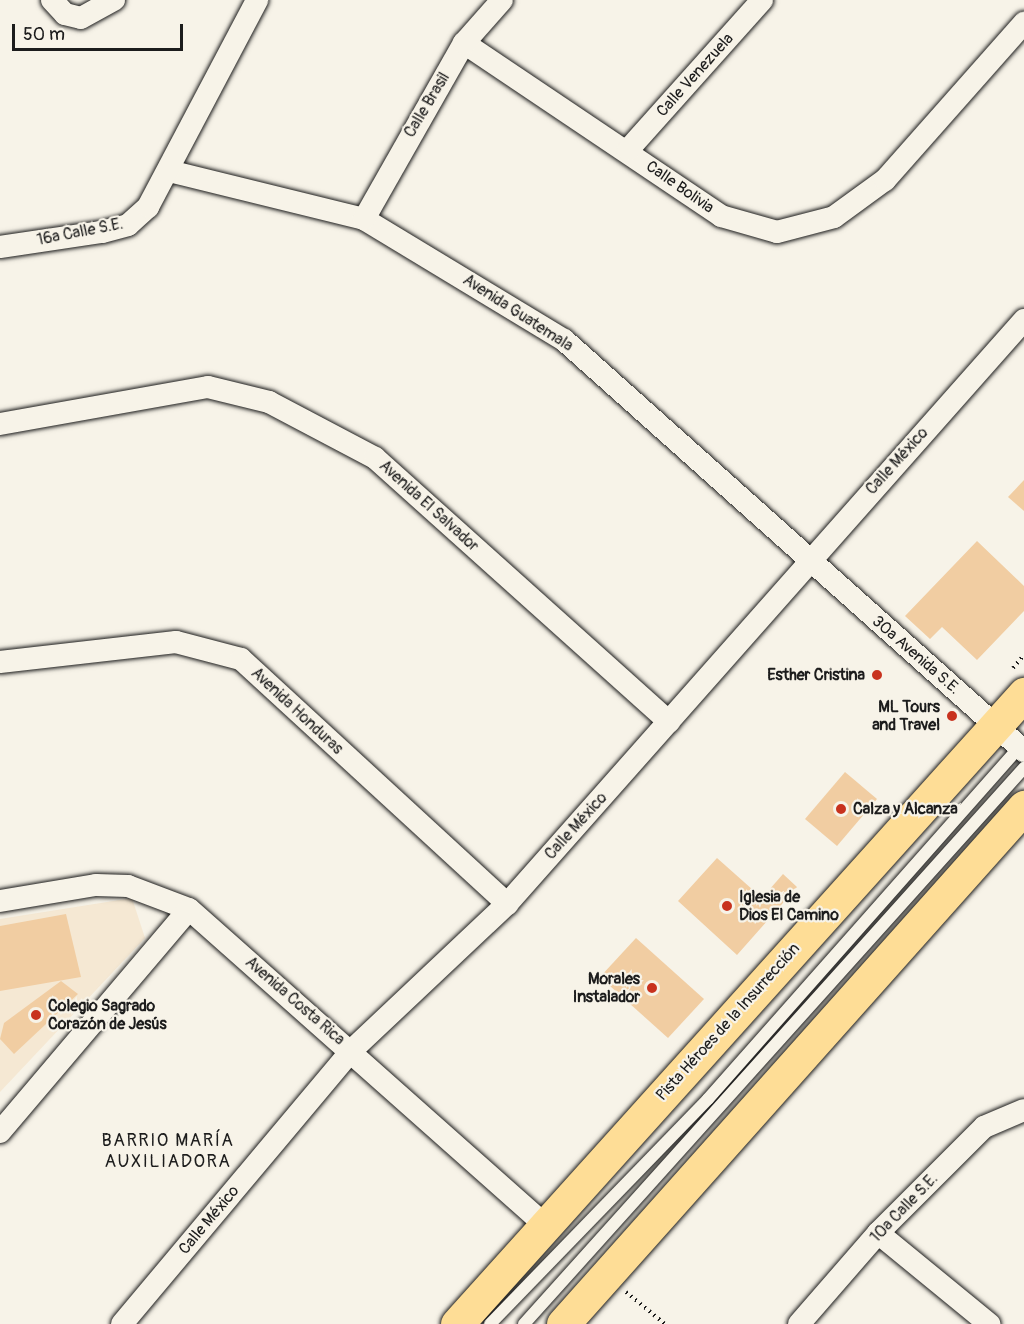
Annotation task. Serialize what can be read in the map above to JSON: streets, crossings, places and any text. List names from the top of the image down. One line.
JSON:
{"streets":{"main road":["Pista Héroes de la Insurrección"],"street":["Calle Venezuela","Calle Brasil","Calle Bolivia","16a Calle S.E.","Avenida Guatemala","Calle México","Avenida El Salvador","30a Avenida S.E.","Avenida Honduras","Avenida Costa Rica","10a Calle S.E."]},"crossings":[["Calle Venezuela","Calle Bolivia"],["Calle Brasil","Calle Bolivia"],["Calle Brasil","Avenida Guatemala"],["16a Calle S.E.","Avenida Guatemala"],["Avenida Guatemala","Calle México"],["Avenida Guatemala","30a Avenida S.E."],["Calle México","Avenida El Salvador"],["Calle México","30a Avenida S.E."],["Calle México","Avenida Honduras"],["Calle México","Avenida Costa Rica"],["30a Avenida S.E.","Pista Héroes de la Insurrección"],["Avenida Costa Rica","Pista Héroes de la Insurrección"]],"districts":["BARRIO MARÍA AUXILIADORA"],"places":["Esther Cristina","ML Tours and Travel","Calza y Alcanza","Iglesia de Dios El Camino","Morales Instalador","Colegio Sagrado Corazón de Jesús"],"scale_bar":"50 m"}
